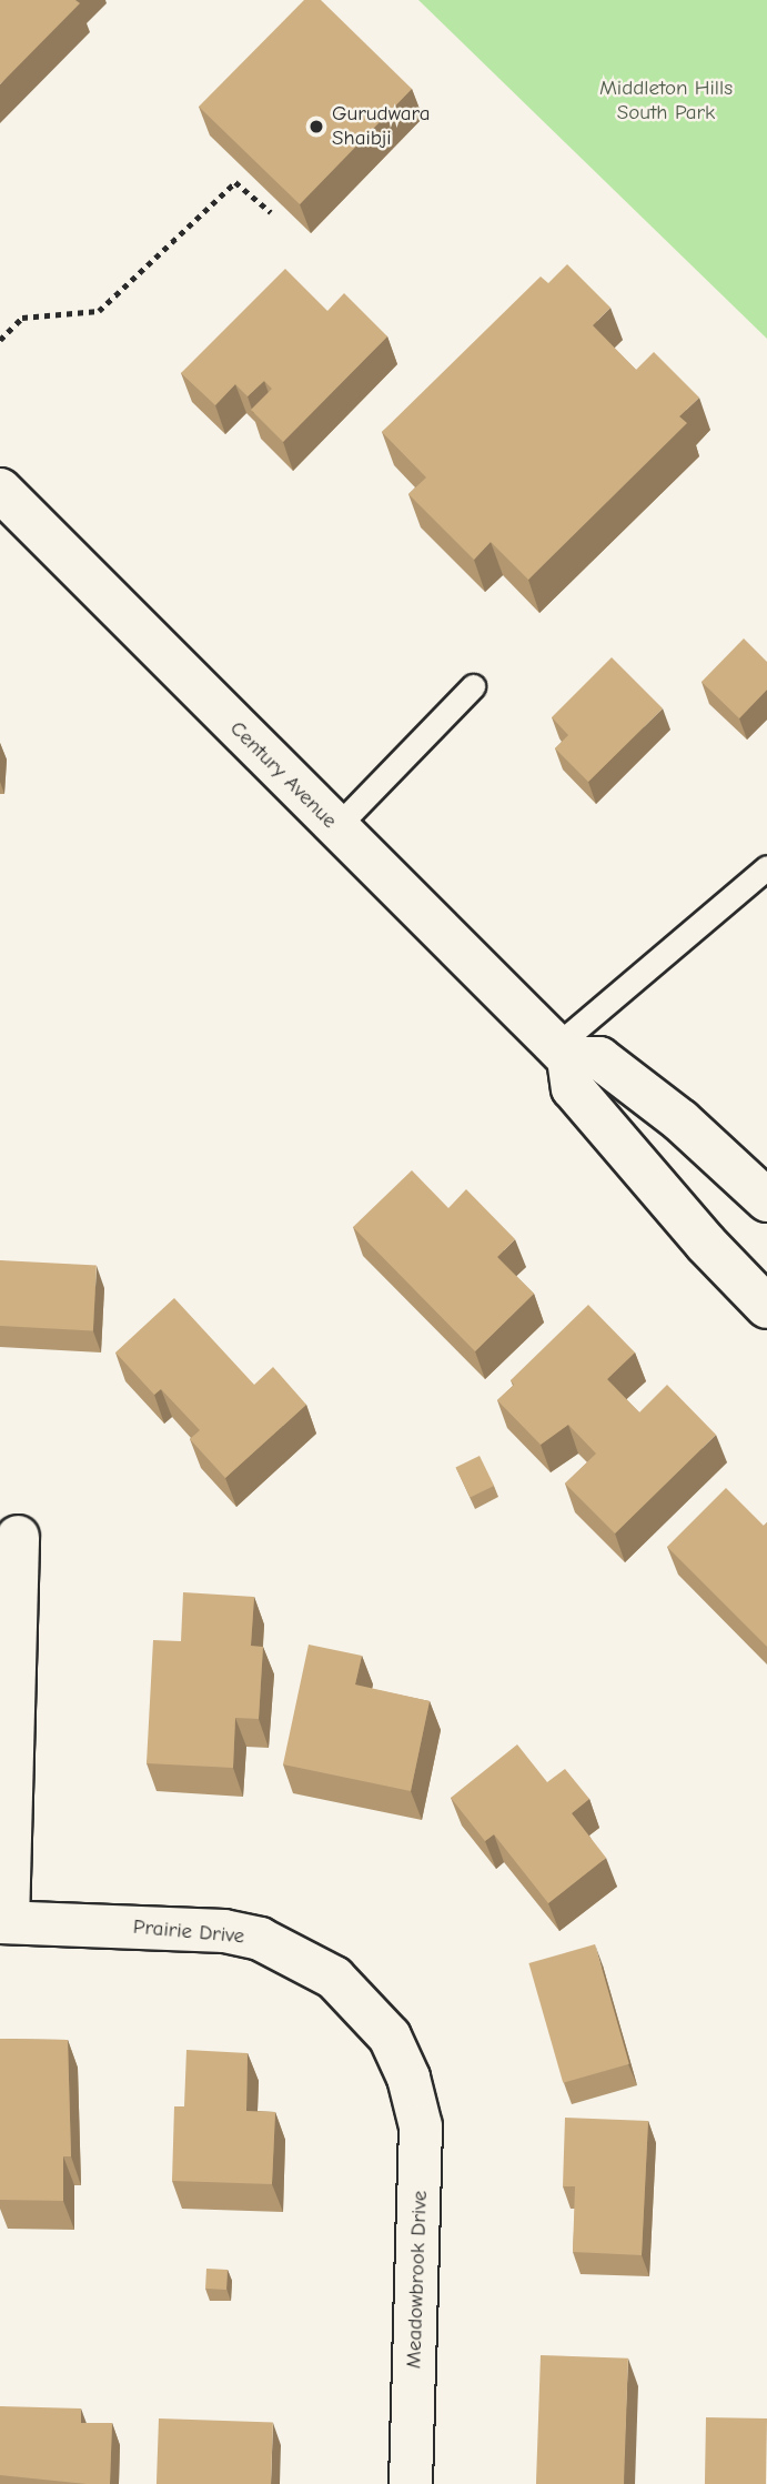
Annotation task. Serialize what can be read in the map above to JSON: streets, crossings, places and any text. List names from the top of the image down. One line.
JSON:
{"streets":{"main road":["Century Avenue","Prairie Drive","Meadowbrook Drive"]},"crossings":[["Prairie Drive","Meadowbrook Drive"]],"parks":["Middleton Hills South Park"],"places":["Gurudwara Shaibji"]}
